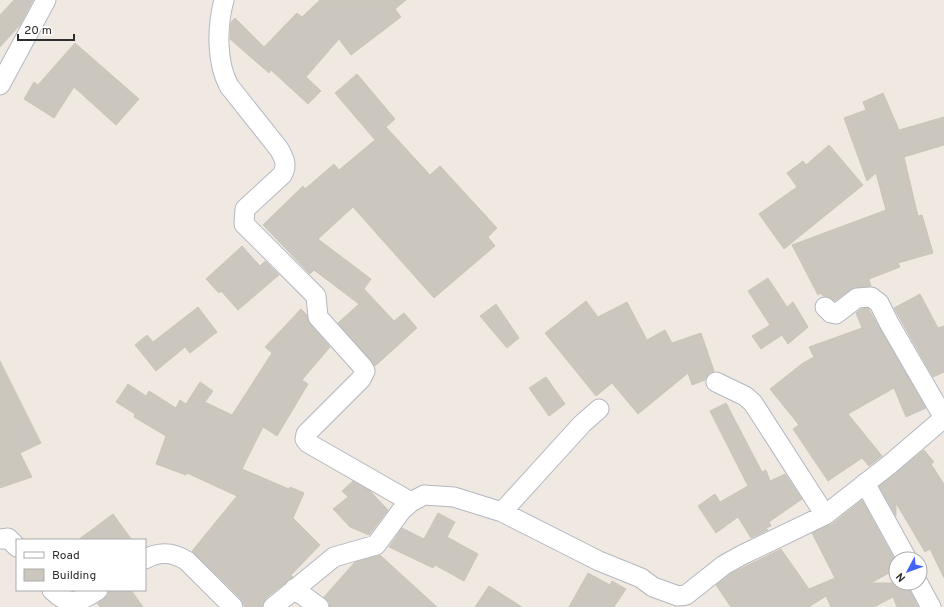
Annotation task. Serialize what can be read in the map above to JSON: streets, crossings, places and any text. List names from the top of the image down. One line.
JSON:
{"legend":["Road","Building"],"scale_bar":"20 m","north":"bottom left"}
